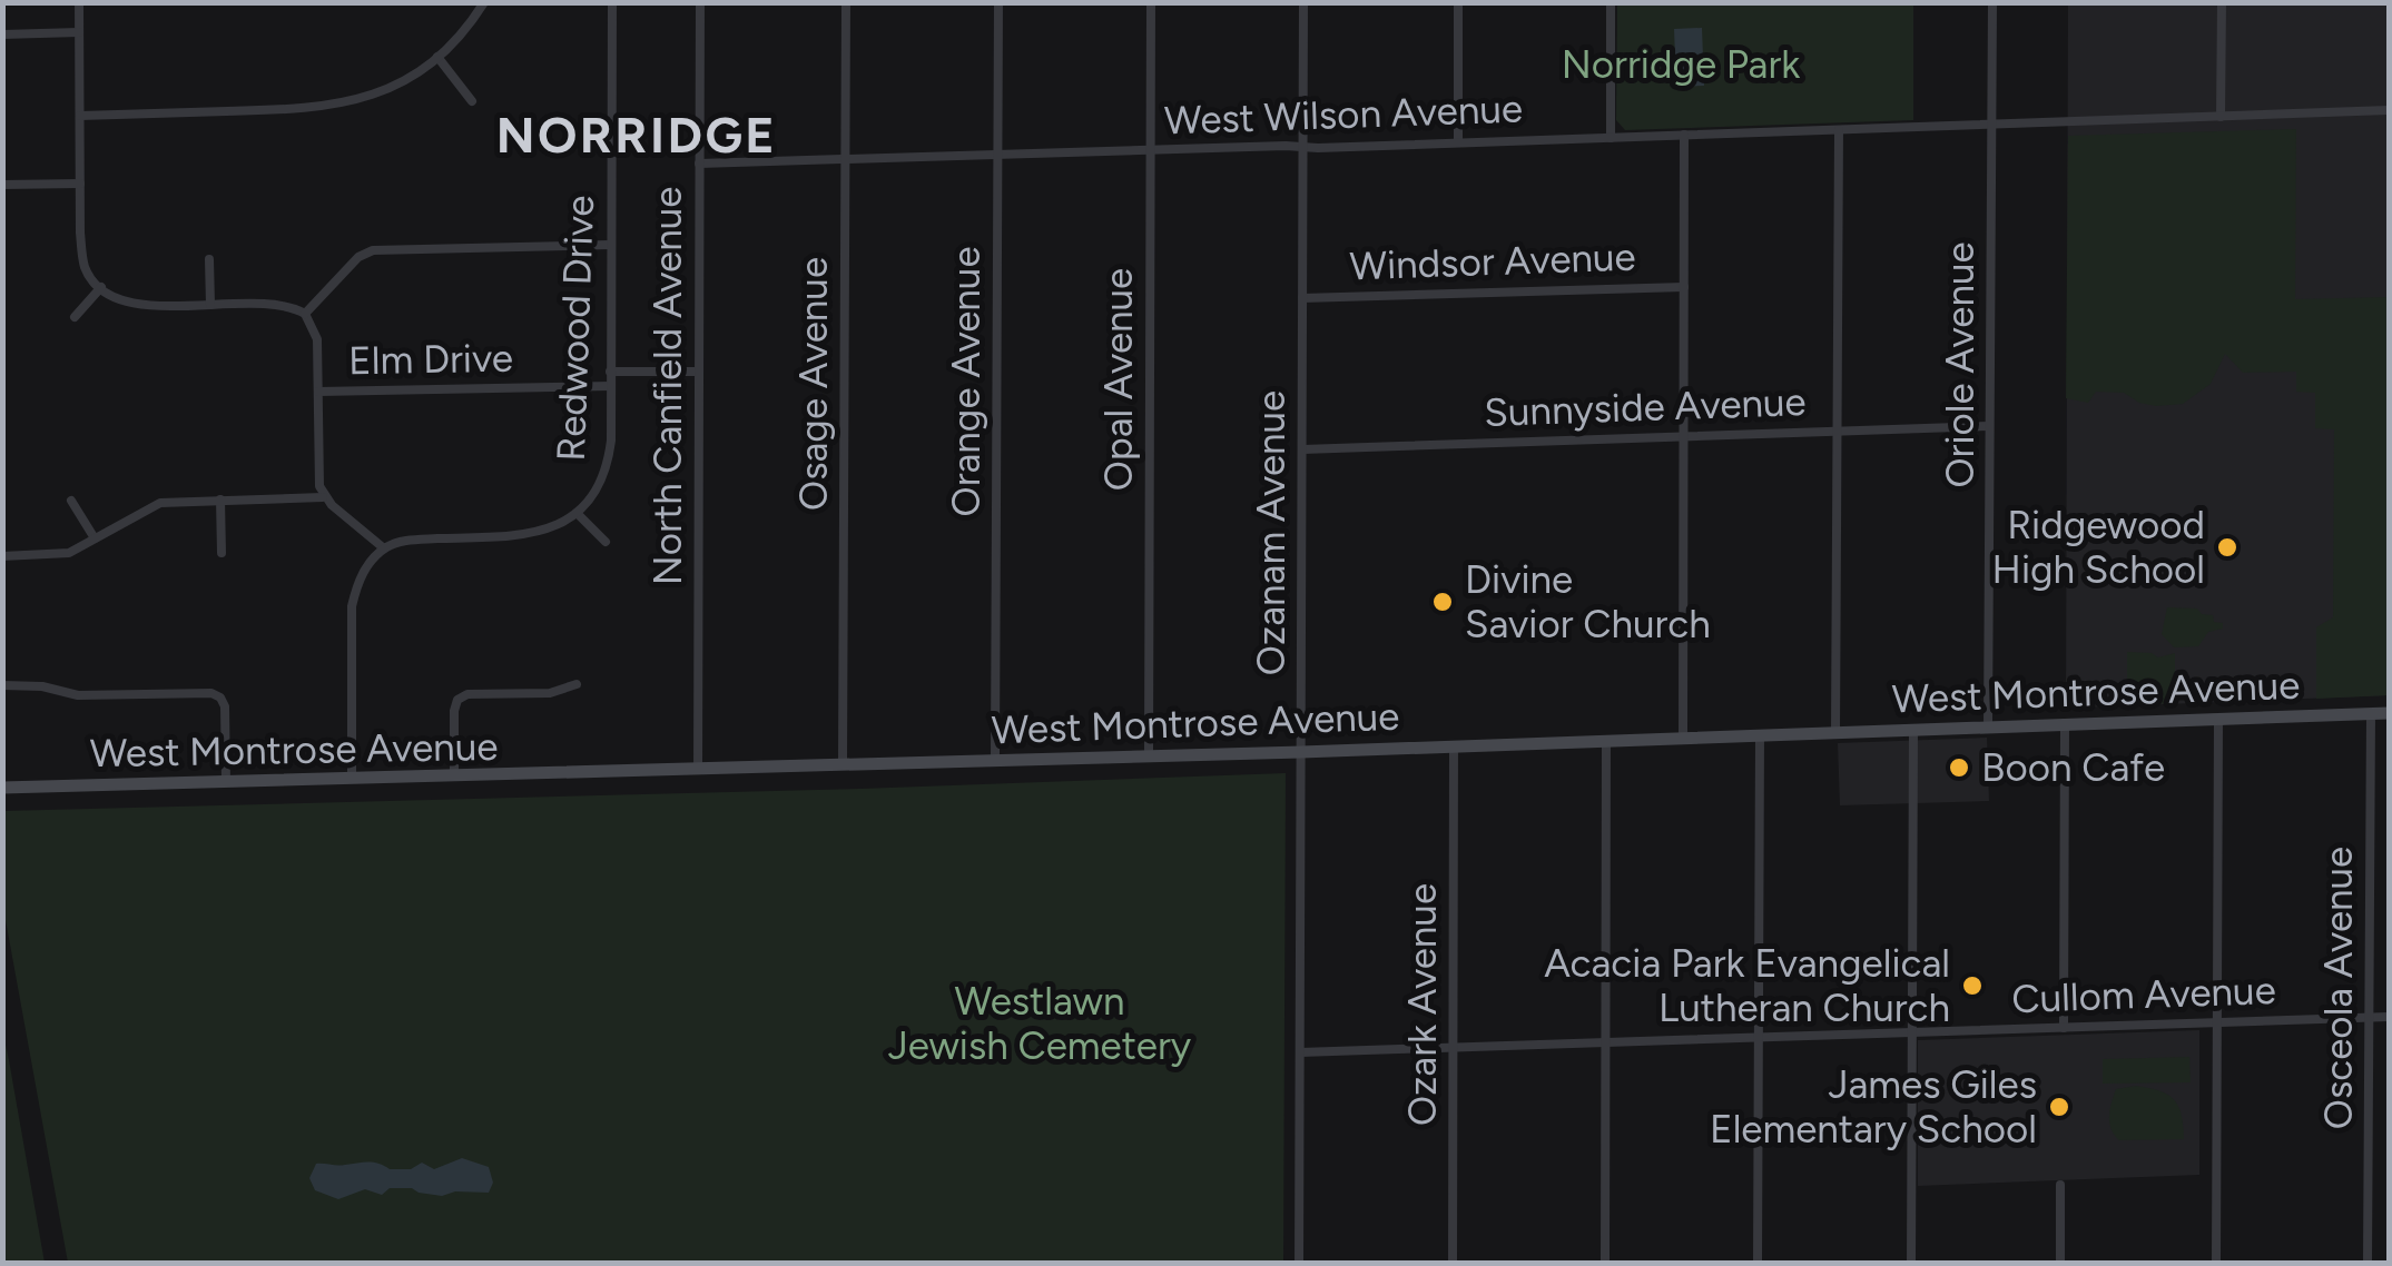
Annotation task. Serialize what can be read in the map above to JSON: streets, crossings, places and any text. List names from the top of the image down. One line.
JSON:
{"streets":{"street":["West Wilson Avenue","Windsor Avenue","Redwood Drive","Elm Drive","Oriole Avenue","Opal Avenue","Orange Avenue","Osage Avenue","North Canfield Avenue","Sunnyside Avenue","Ozanam Avenue","West Montrose Avenue","Osceola Avenue","Cullom Avenue","Ozark Avenue"]},"crossings":[["West Wilson Avenue","Oriole Avenue"],["West Wilson Avenue","Opal Avenue"],["West Wilson Avenue","Orange Avenue"],["West Wilson Avenue","Osage Avenue"],["West Wilson Avenue","North Canfield Avenue"],["West Wilson Avenue","Ozanam Avenue"],["Windsor Avenue","Ozanam Avenue"],["Redwood Drive","Elm Drive"],["Oriole Avenue","Sunnyside Avenue"],["Oriole Avenue","West Montrose Avenue"],["Opal Avenue","West Montrose Avenue"],["Orange Avenue","West Montrose Avenue"],["Osage Avenue","West Montrose Avenue"],["North Canfield Avenue","West Montrose Avenue"],["Sunnyside Avenue","Ozanam Avenue"],["Ozanam Avenue","West Montrose Avenue"],["Ozanam Avenue","Cullom Avenue"],["West Montrose Avenue","Osceola Avenue"],["West Montrose Avenue","Ozark Avenue"],["Osceola Avenue","Cullom Avenue"],["Cullom Avenue","Ozark Avenue"]],"districts":["NORRIDGE"],"parks":["Norridge Park","Westlawn Jewish Cemetery"],"places":["Ridgewood High School","Divine Savior Church","Boon Cafe","Acacia Park Evangelical Lutheran Church","James Giles Elementary School"]}
